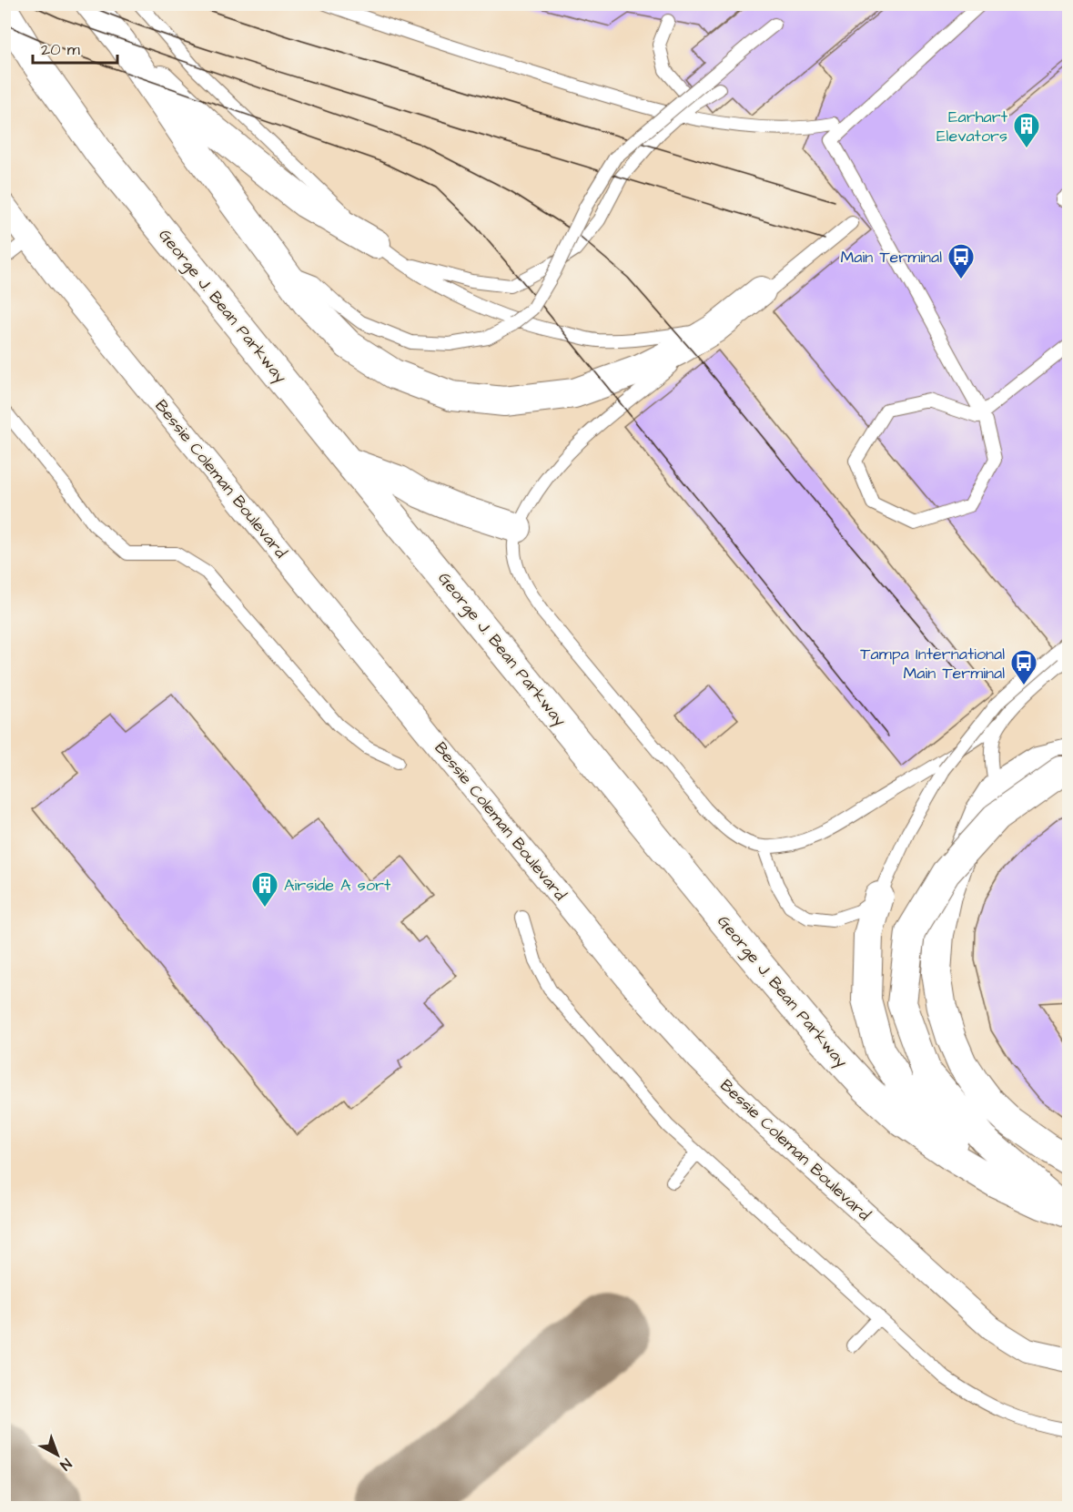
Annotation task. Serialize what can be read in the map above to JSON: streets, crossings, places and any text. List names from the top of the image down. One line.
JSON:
{"streets":{"street":["George J. Bean Parkway","Bessie Coleman Boulevard"]},"places":{"building":["Earhart Elevators","Airside A sort"],"bus stop":["Main Terminal","Tampa International Main Terminal"]},"scale_bar":"20 m","north":"bottom right"}
